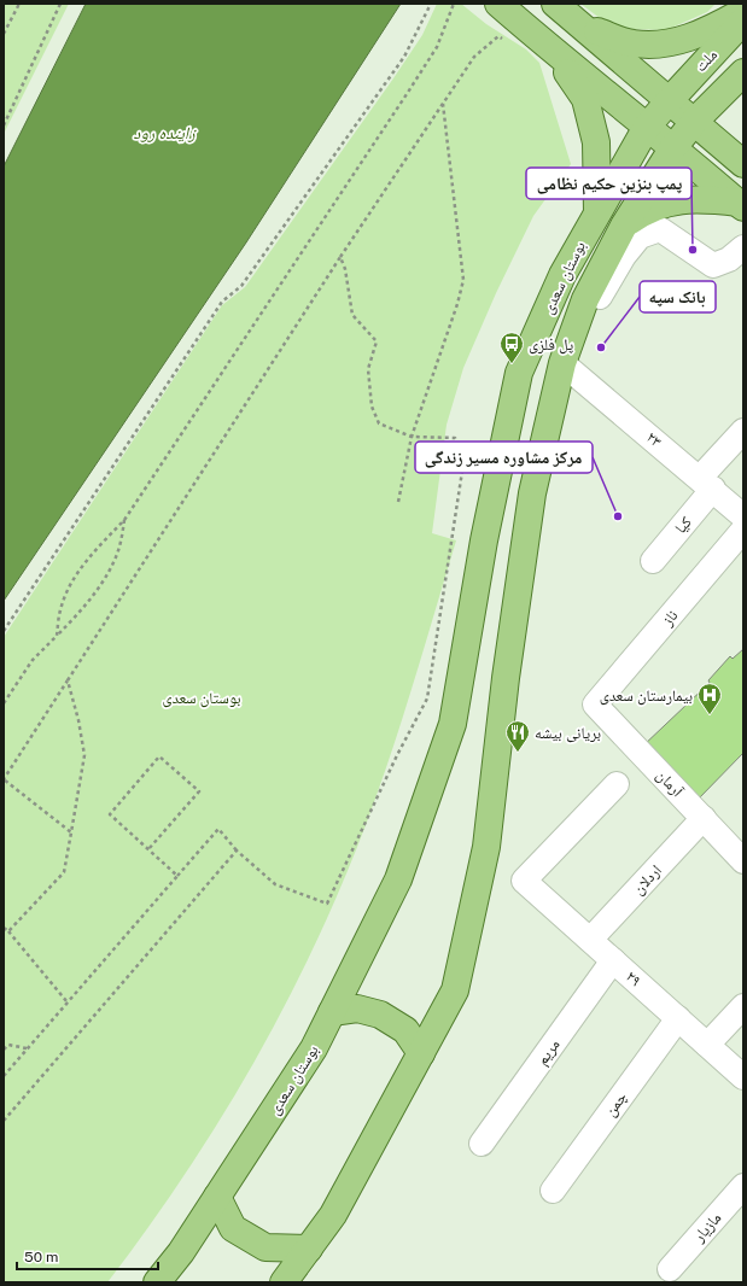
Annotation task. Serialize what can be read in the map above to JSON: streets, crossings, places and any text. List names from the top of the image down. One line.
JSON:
{"streets":{"main road":["ملت","بوستان سعدی"],"street":["۲۳","کیا","ناز","آرمان","اردلان","۲۹","مریم","چمن","مازیار"]},"crossings":[["ملت","بوستان سعدی"],["بوستان سعدی","۲۳"],["۲۳","کیا"],["ناز","آرمان"],["آرمان","اردلان"],["اردلان","۲۹"],["۲۹","مریم"],["۲۹","چمن"]],"water":["زاینده رود"],"parks":["بوستان سعدی"],"places":{"other":["پمپ بنزین حکیم نظامی","بانک سپه","مرکز مشاوره مسیر زندگی"],"bus stop":["پل فلزی"],"hospital":["بیمارستان سعدی"],"restaurant":["بریانی بیشه"]},"scale_bar":"50 m"}
